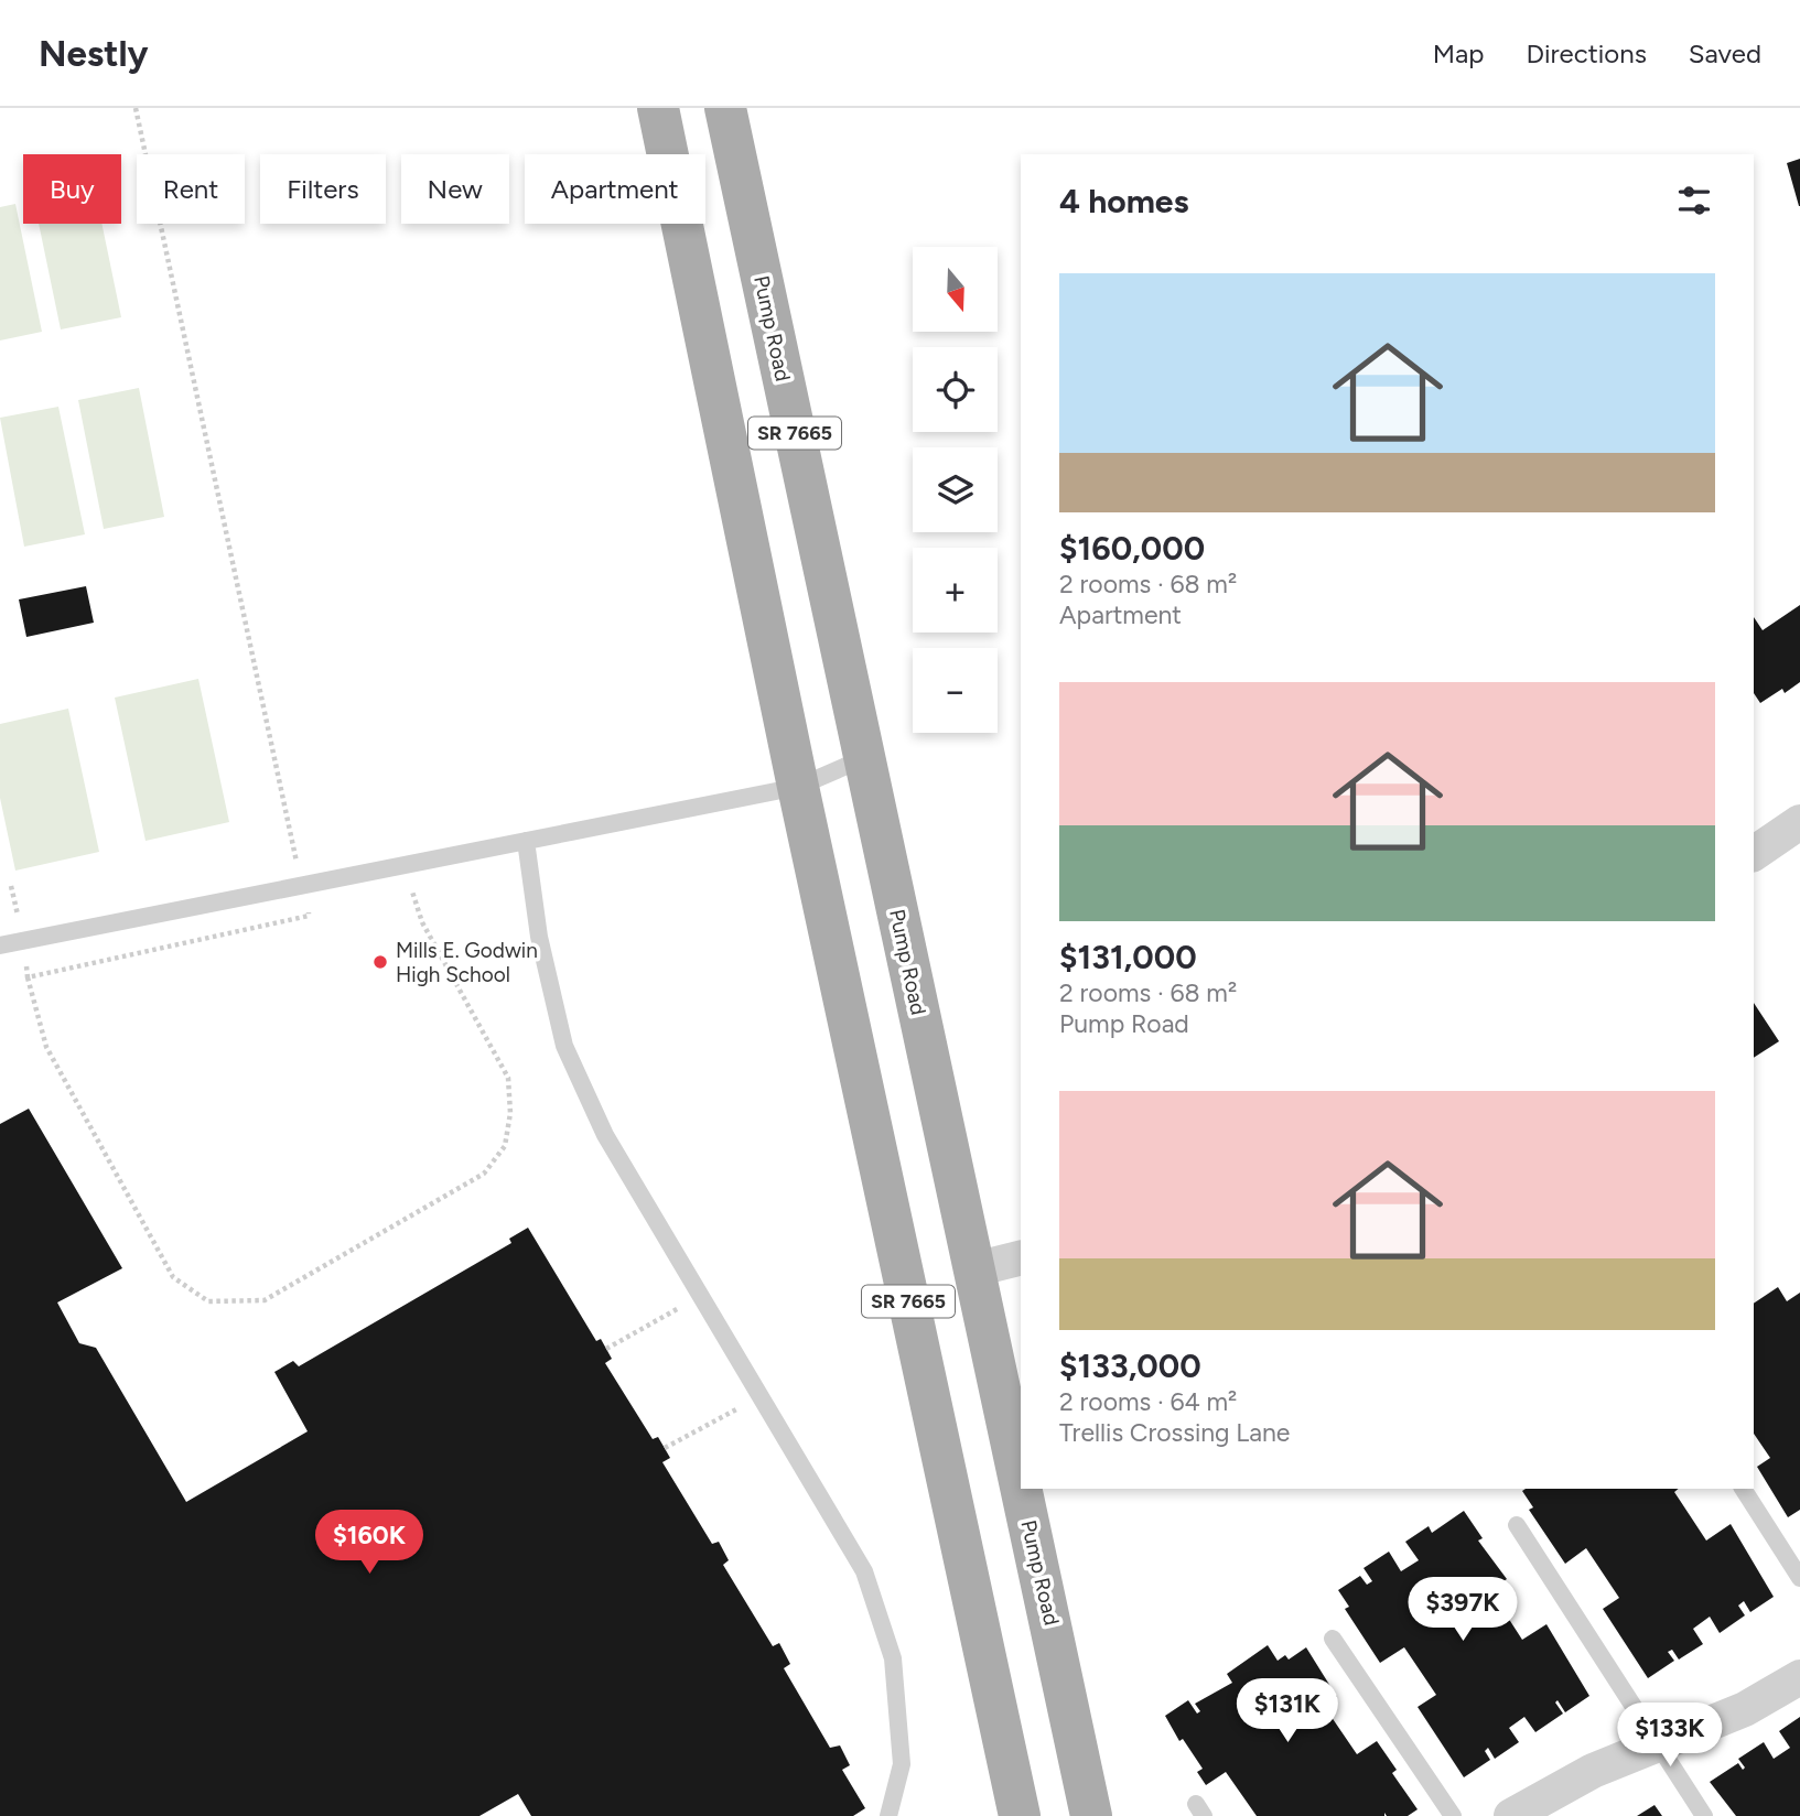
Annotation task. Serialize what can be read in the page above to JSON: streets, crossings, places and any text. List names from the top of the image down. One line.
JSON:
{"streets":{"main road":["Pump Road","SR 7665"]},"places":["Mills E. Godwin High School"],"north":"bottom","page":{"header":"Nestly","nav":["Map","Directions","Saved"],"chip":["Buy","Rent","Filters","New","Apartment"],"heading":"4 homes","map_buttons":["+","−"],"list":[{"name":"$160,000","note":"2 rooms · 68 m² · Apartment"},{"name":"$131,000","note":"2 rooms · 68 m² · Pump Road"},{"name":"$133,000","note":"2 rooms · 64 m² · Trellis Crossing Lane"}],"price":["$160K","$397K","$131K","$133K"]}}
